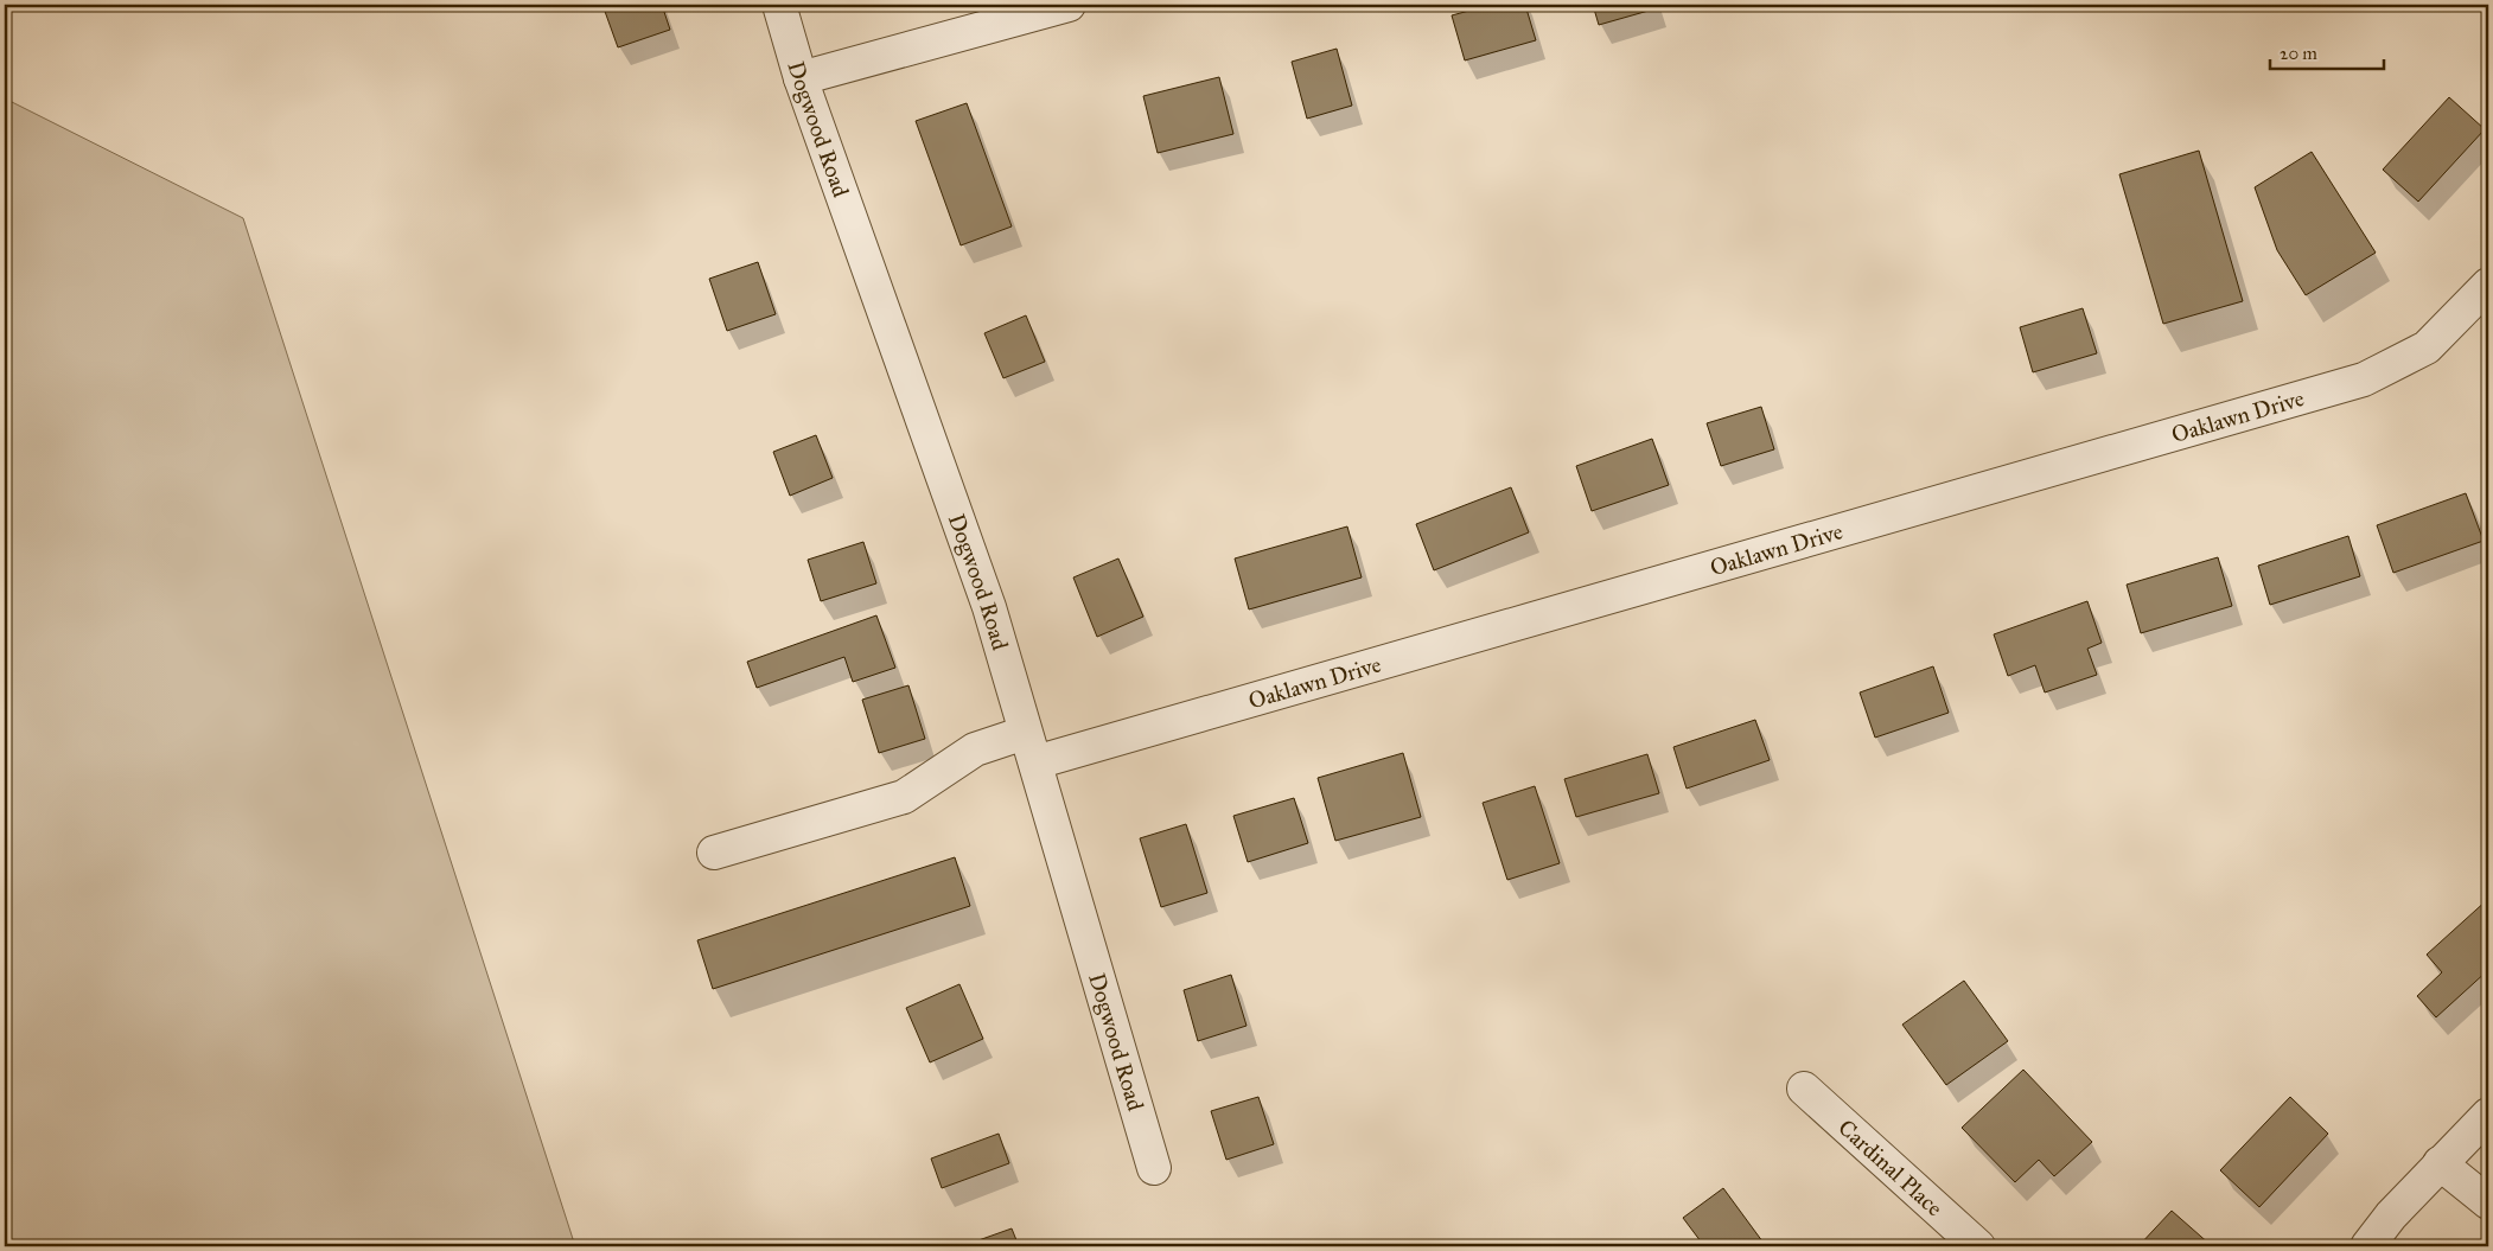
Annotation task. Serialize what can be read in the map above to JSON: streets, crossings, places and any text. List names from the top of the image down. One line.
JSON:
{"streets":{"street":["Dogwood Road","Oaklawn Drive","Cardinal Place"]},"crossings":[["Dogwood Road","Oaklawn Drive"]],"scale_bar":"20 m"}
